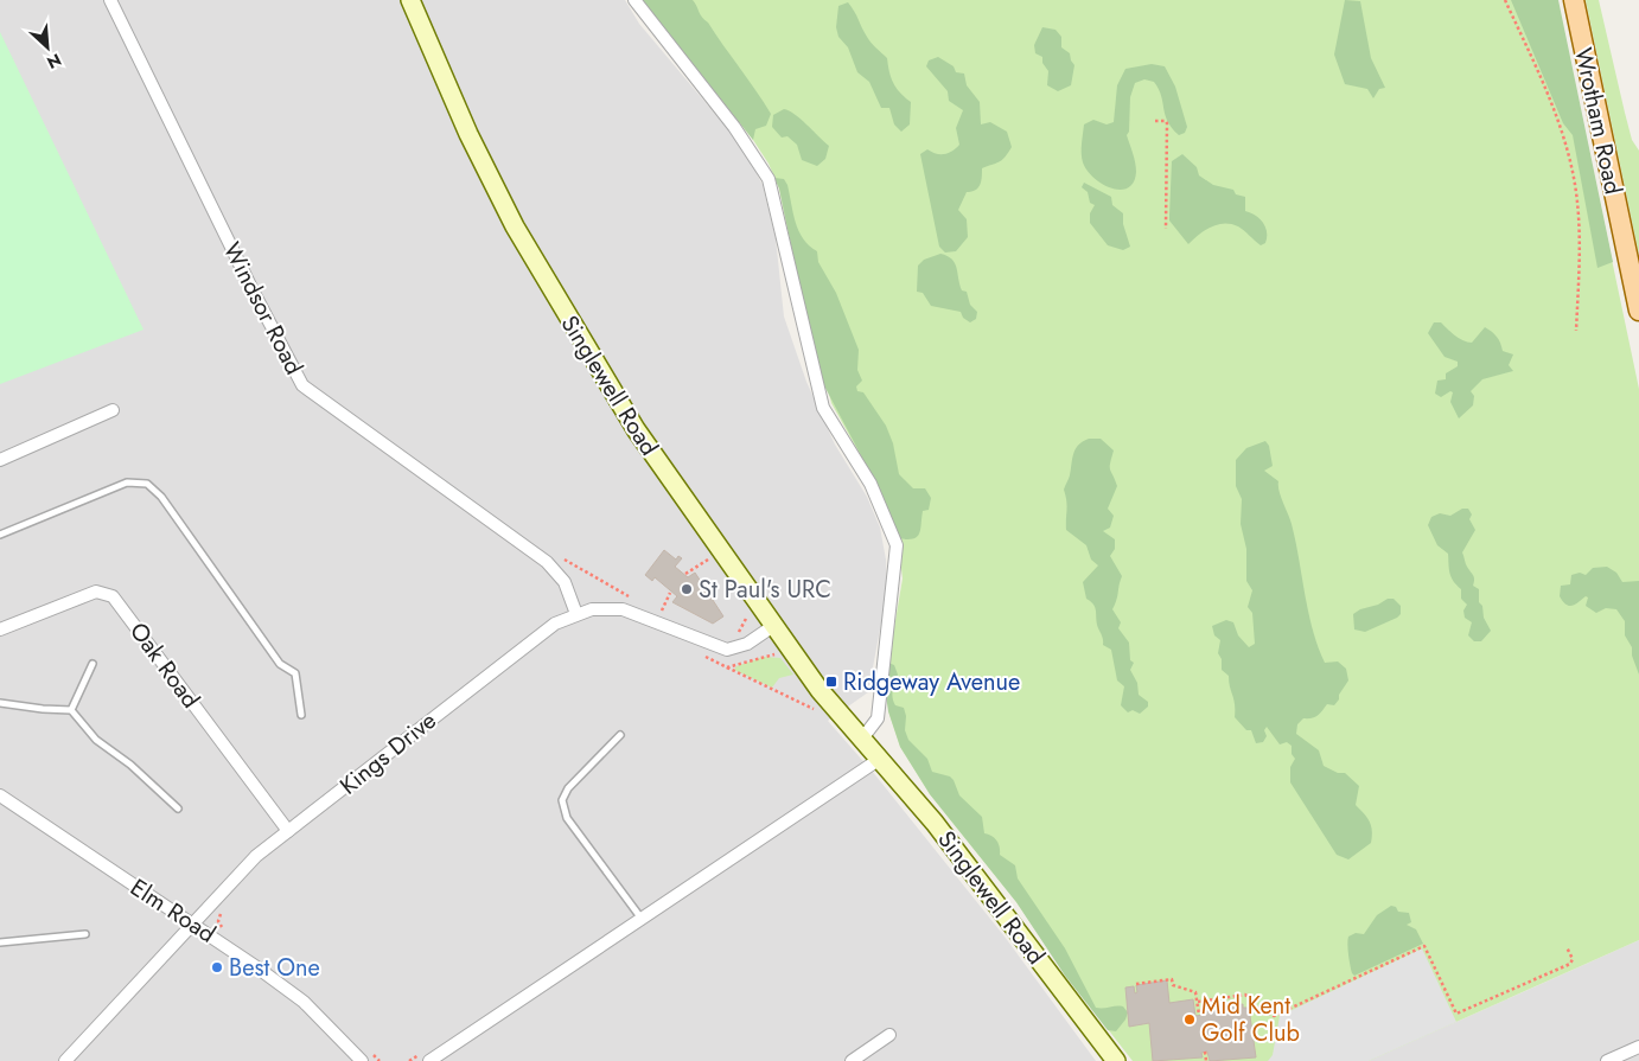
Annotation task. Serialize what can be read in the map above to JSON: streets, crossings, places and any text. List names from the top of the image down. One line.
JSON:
{"streets":{"main road":["Wrotham Road"],"street":["Windsor Road","Singlewell Road","Oak Road","Kings Drive","Elm Road"]},"crossings":[["Windsor Road","Kings Drive"],["Singlewell Road","Kings Drive"],["Oak Road","Kings Drive"],["Kings Drive","Elm Road"]],"places":{"other":["St Paul's URC","Best One","Mid Kent Golf Club"],"transit":["Ridgeway Avenue"]},"north":"bottom right"}
